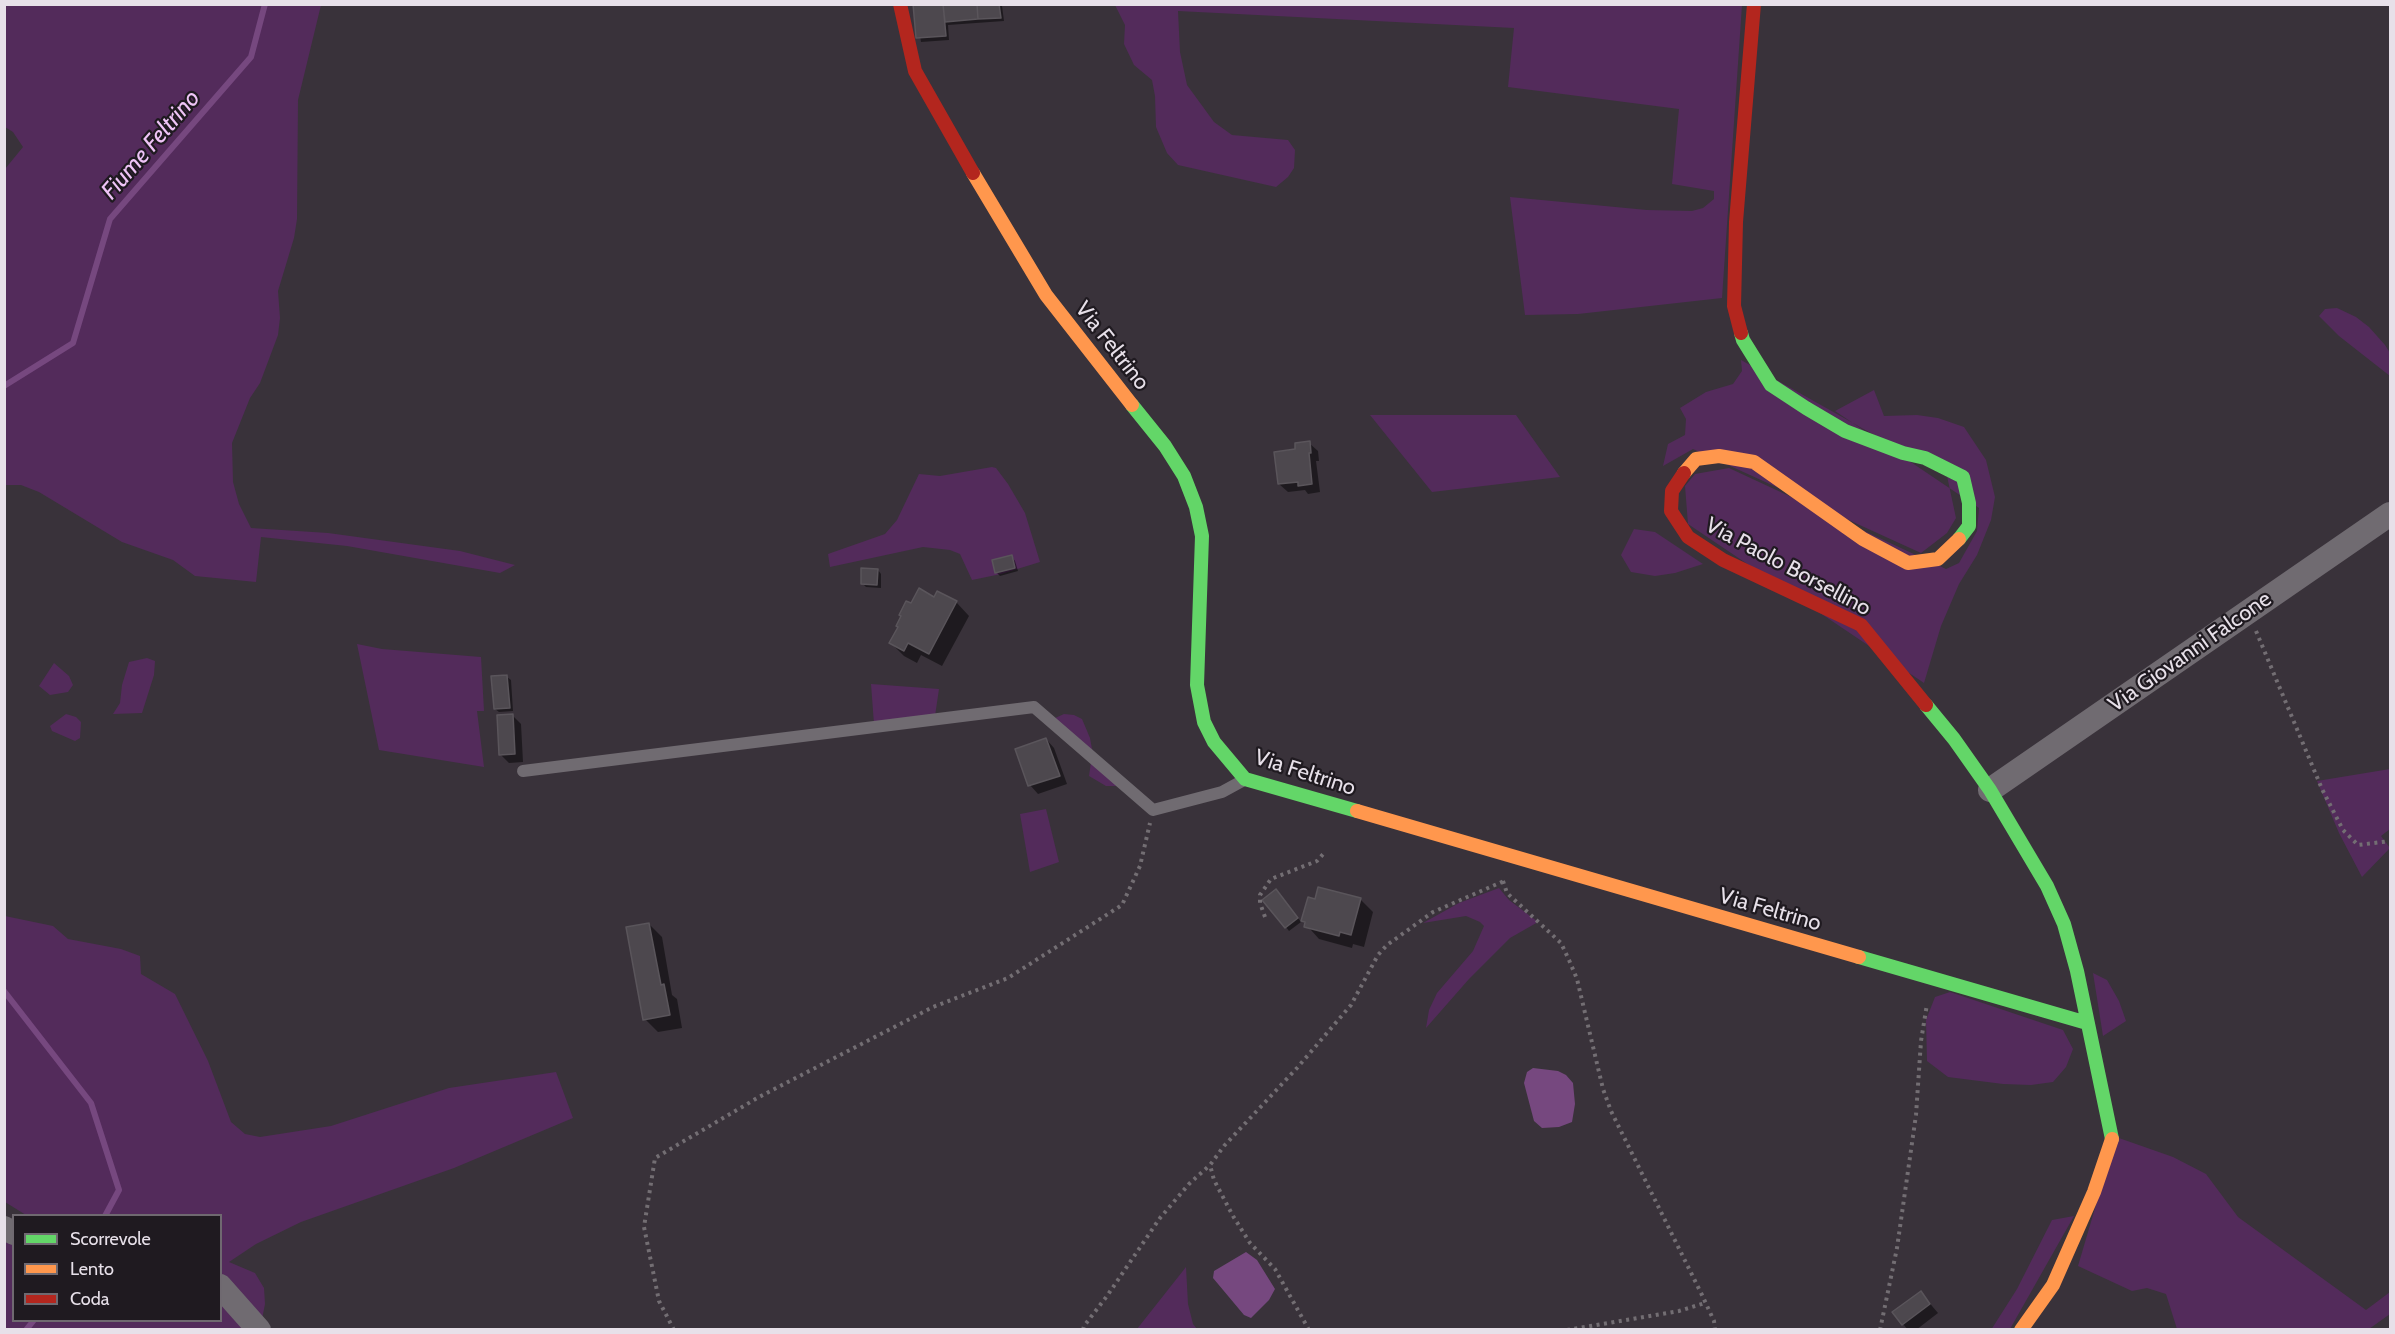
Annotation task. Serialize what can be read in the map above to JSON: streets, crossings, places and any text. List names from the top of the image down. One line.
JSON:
{"streets":{"street":["Via Feltrino","Via Paolo Borsellino","Via Giovanni Falcone"]},"crossings":[["Via Feltrino","Via Paolo Borsellino"],["Via Paolo Borsellino","Via Giovanni Falcone"]],"water":["Fiume Feltrino"],"legend":["Scorrevole","Lento","Coda"]}
